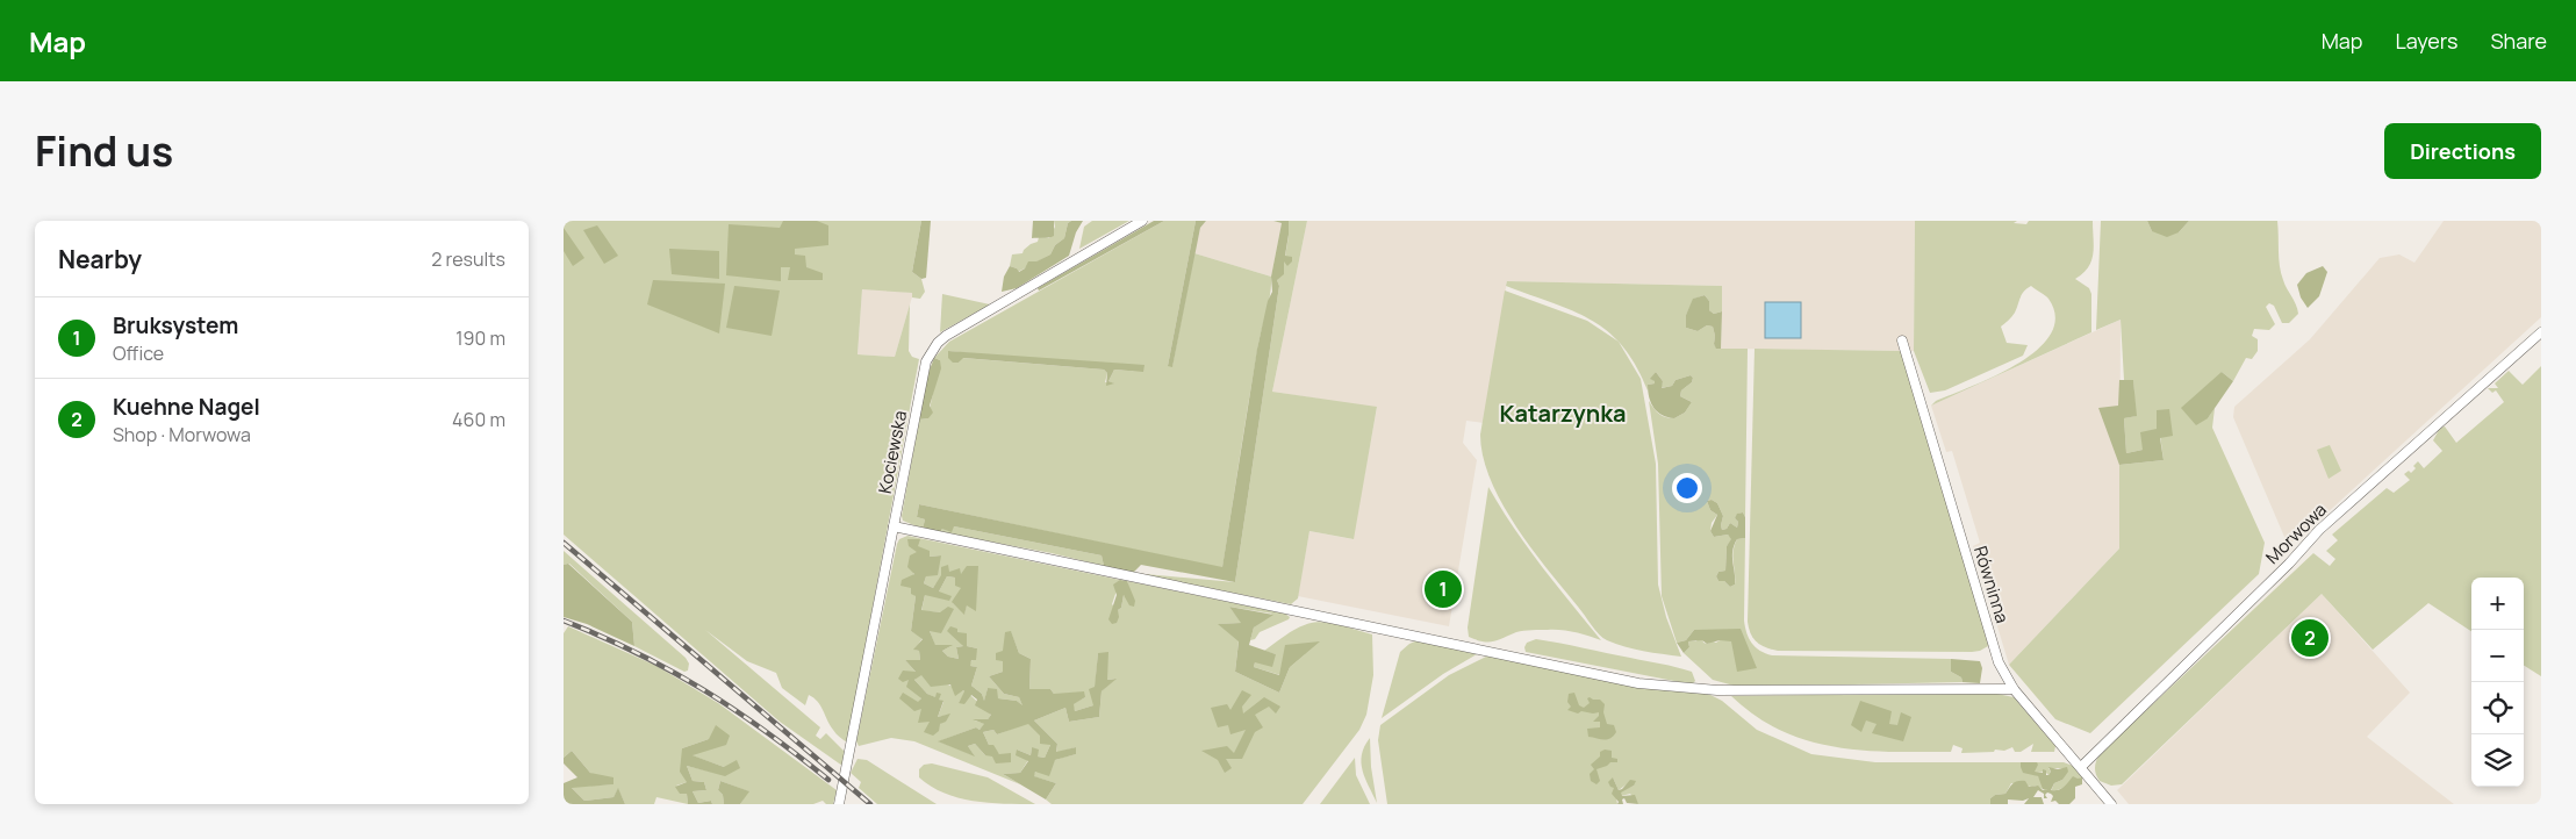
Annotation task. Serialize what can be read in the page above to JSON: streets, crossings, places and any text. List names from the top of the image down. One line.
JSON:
{"streets":{"street":["Kociewska","Morwowa","Równinna"]},"crossings":[["Morwowa","Równinna"]],"districts":["Katarzynka"],"page":{"header":"Map","nav":["Map","Layers","Share"],"title":"Find us","buttons":"Directions","heading":["Nearby","2 results"],"list":[{"mark":"1","name":"Bruksystem","note":"Office","value":"190 m"},{"mark":"2","name":"Kuehne Nagel","note":"Shop · Morwowa","value":"460 m"}],"pins":["1","2"],"map_buttons":["+","−"]}}
